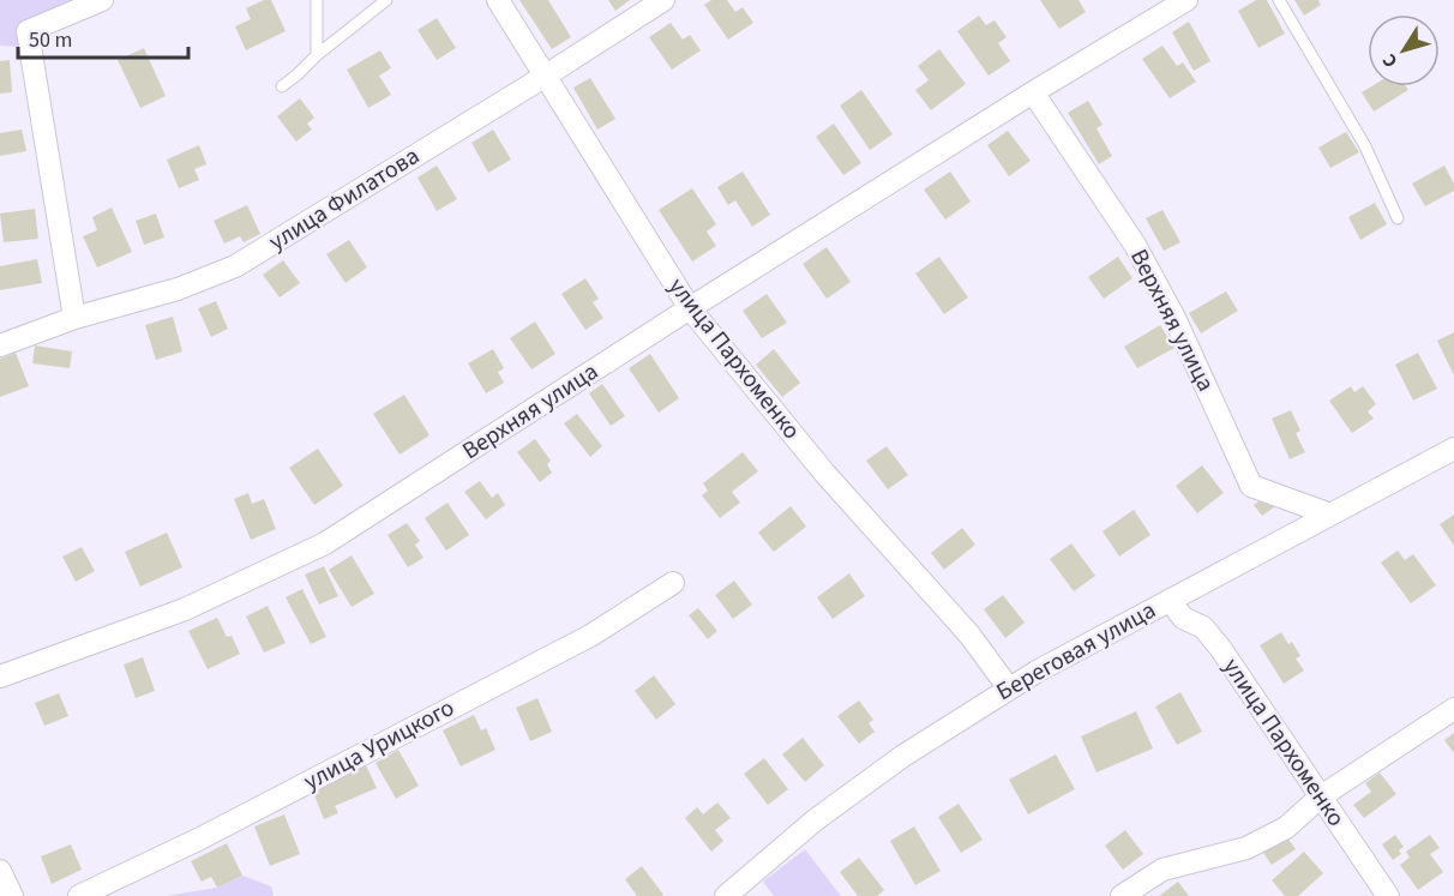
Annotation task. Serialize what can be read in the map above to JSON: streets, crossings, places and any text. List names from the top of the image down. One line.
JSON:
{"streets":{"street":["улица Филатова","Верхняя улица","улица Пархоменко","Береговая улица","улица Урицкого"]},"crossings":[["улица Филатова","улица Пархоменко"],["Верхняя улица","улица Пархоменко"],["Верхняя улица","Береговая улица"],["улица Пархоменко","Береговая улица"]],"scale_bar":"50 m","north":"bottom left"}
